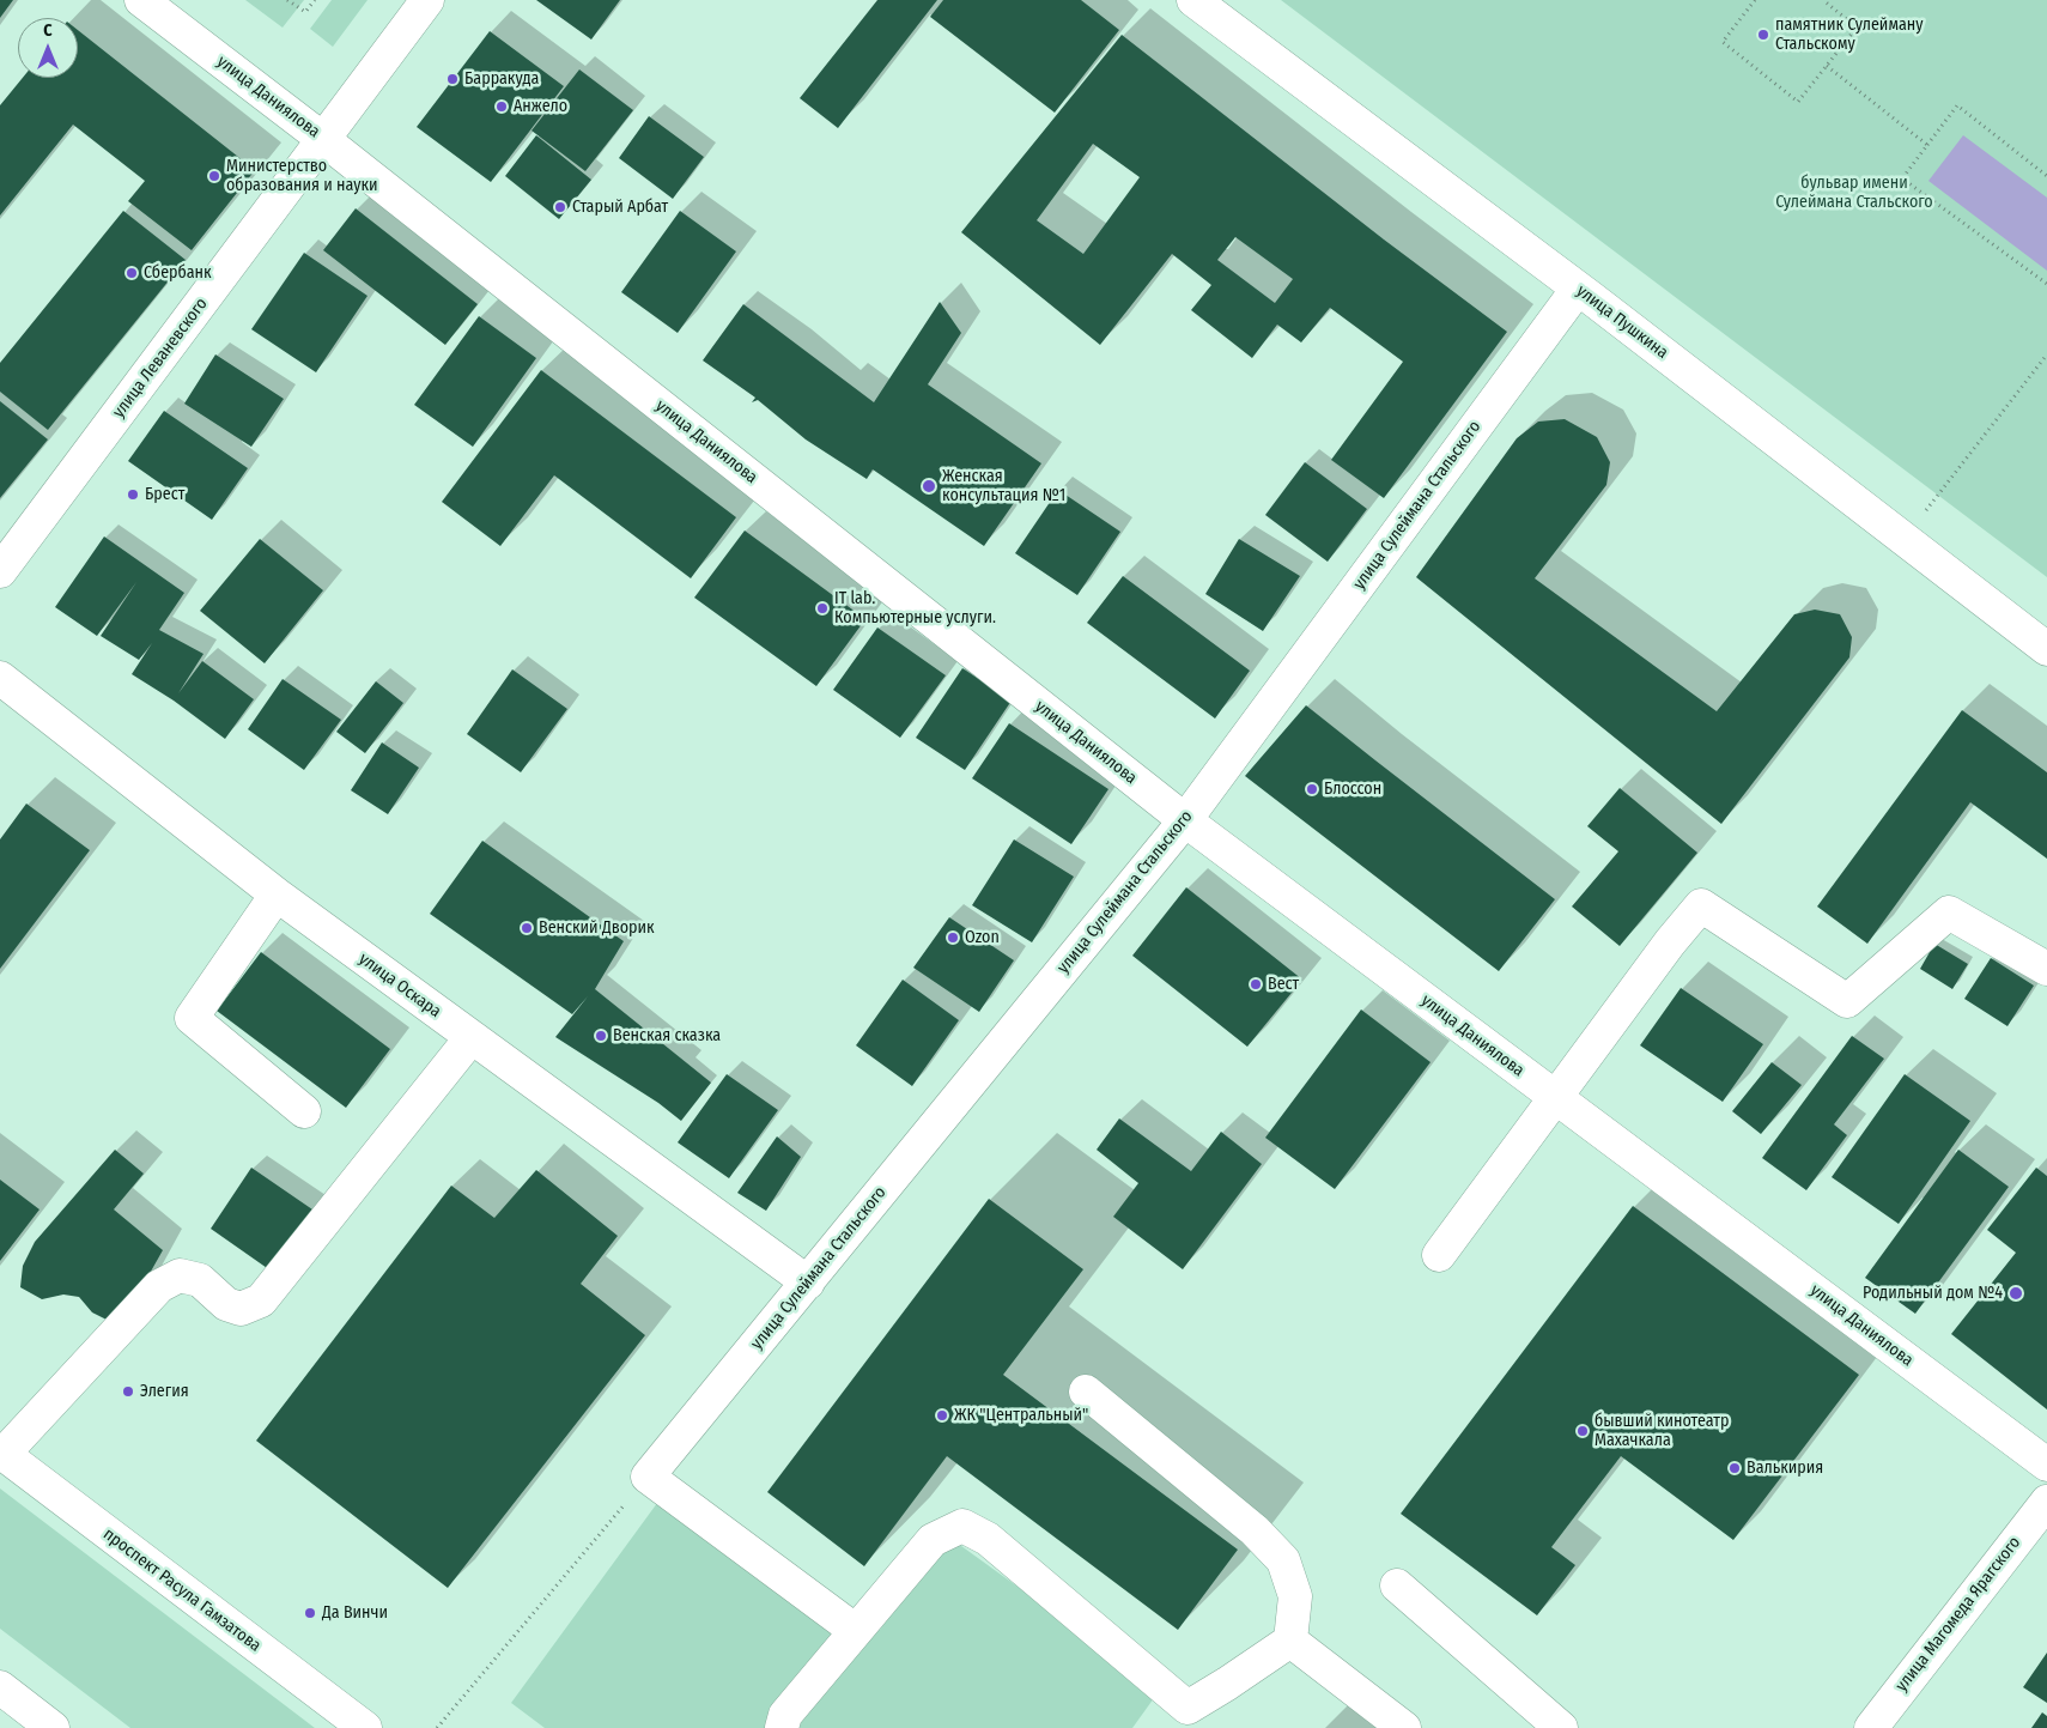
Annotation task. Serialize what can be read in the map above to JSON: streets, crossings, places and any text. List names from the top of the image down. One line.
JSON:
{"streets":{"street":["улица Даниялова","улица Пушкина","улица Леваневского","улица Сулеймана Стальского","улица Оскара","проспект Расула Гамзатова","улица Магомеда Ярагского"]},"crossings":[["улица Даниялова","улица Леваневского"],["улица Даниялова","улица Сулеймана Стальского"],["улица Пушкина","улица Сулеймана Стальского"],["улица Сулеймана Стальского","улица Оскара"]],"parks":["бульвар имени Сулеймана Стальского"],"places":["памятник Сулейману Стальскому","Барракуда","Анжело","Министерство образования и науки","Старый Арбат","Сбербанк","Женская консультация №1","Брест","IT lab. Компьютерные услуги.","Блоссон","Венский Дворик","Ozon","Вест","Венская сказка","Родильный дом №4","Элегия","ЖК \"Центральный\"","бывший кинотеатр Махачкала","Валькирия","Да Винчи"],"north":"top"}
